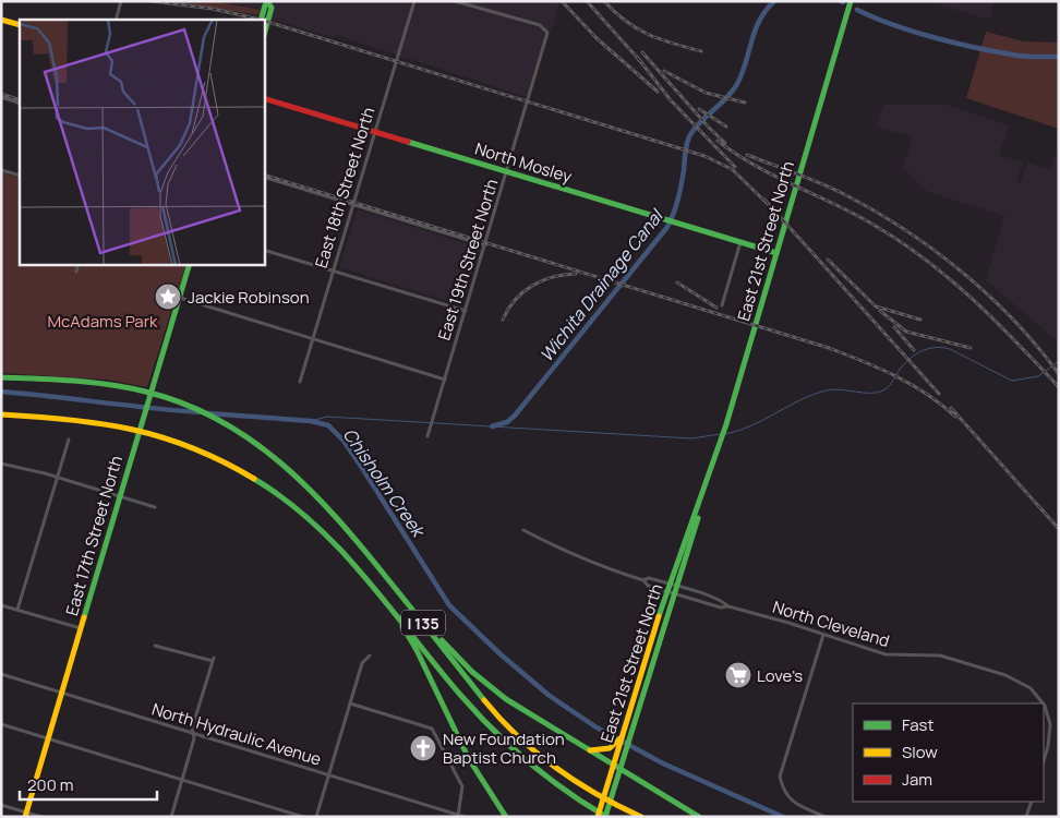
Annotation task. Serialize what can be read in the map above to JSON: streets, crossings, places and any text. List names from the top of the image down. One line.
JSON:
{"streets":{"main road":["North Mosley","East 21st Street North","East 17th Street North","I 135"],"street":["East 18th Street North","East 19th Street North","North Cleveland","North Hydraulic Avenue"]},"crossings":[["North Mosley","East 18th Street North"],["North Mosley","East 21st Street North"],["North Mosley","East 19th Street North"],["East 21st Street North","I 135"],["East 21st Street North","North Cleveland"],["East 17th Street North","North Hydraulic Avenue"]],"water":["Wichita Drainage Canal","Chisholm Creek"],"parks":["McAdams Park"],"places":{"place":["Jackie Robinson"],"supermarket":["Love's"],"church":["New Foundation Baptist Church"]},"legend":["Fast","Slow","Jam"],"scale_bar":"200 m"}
